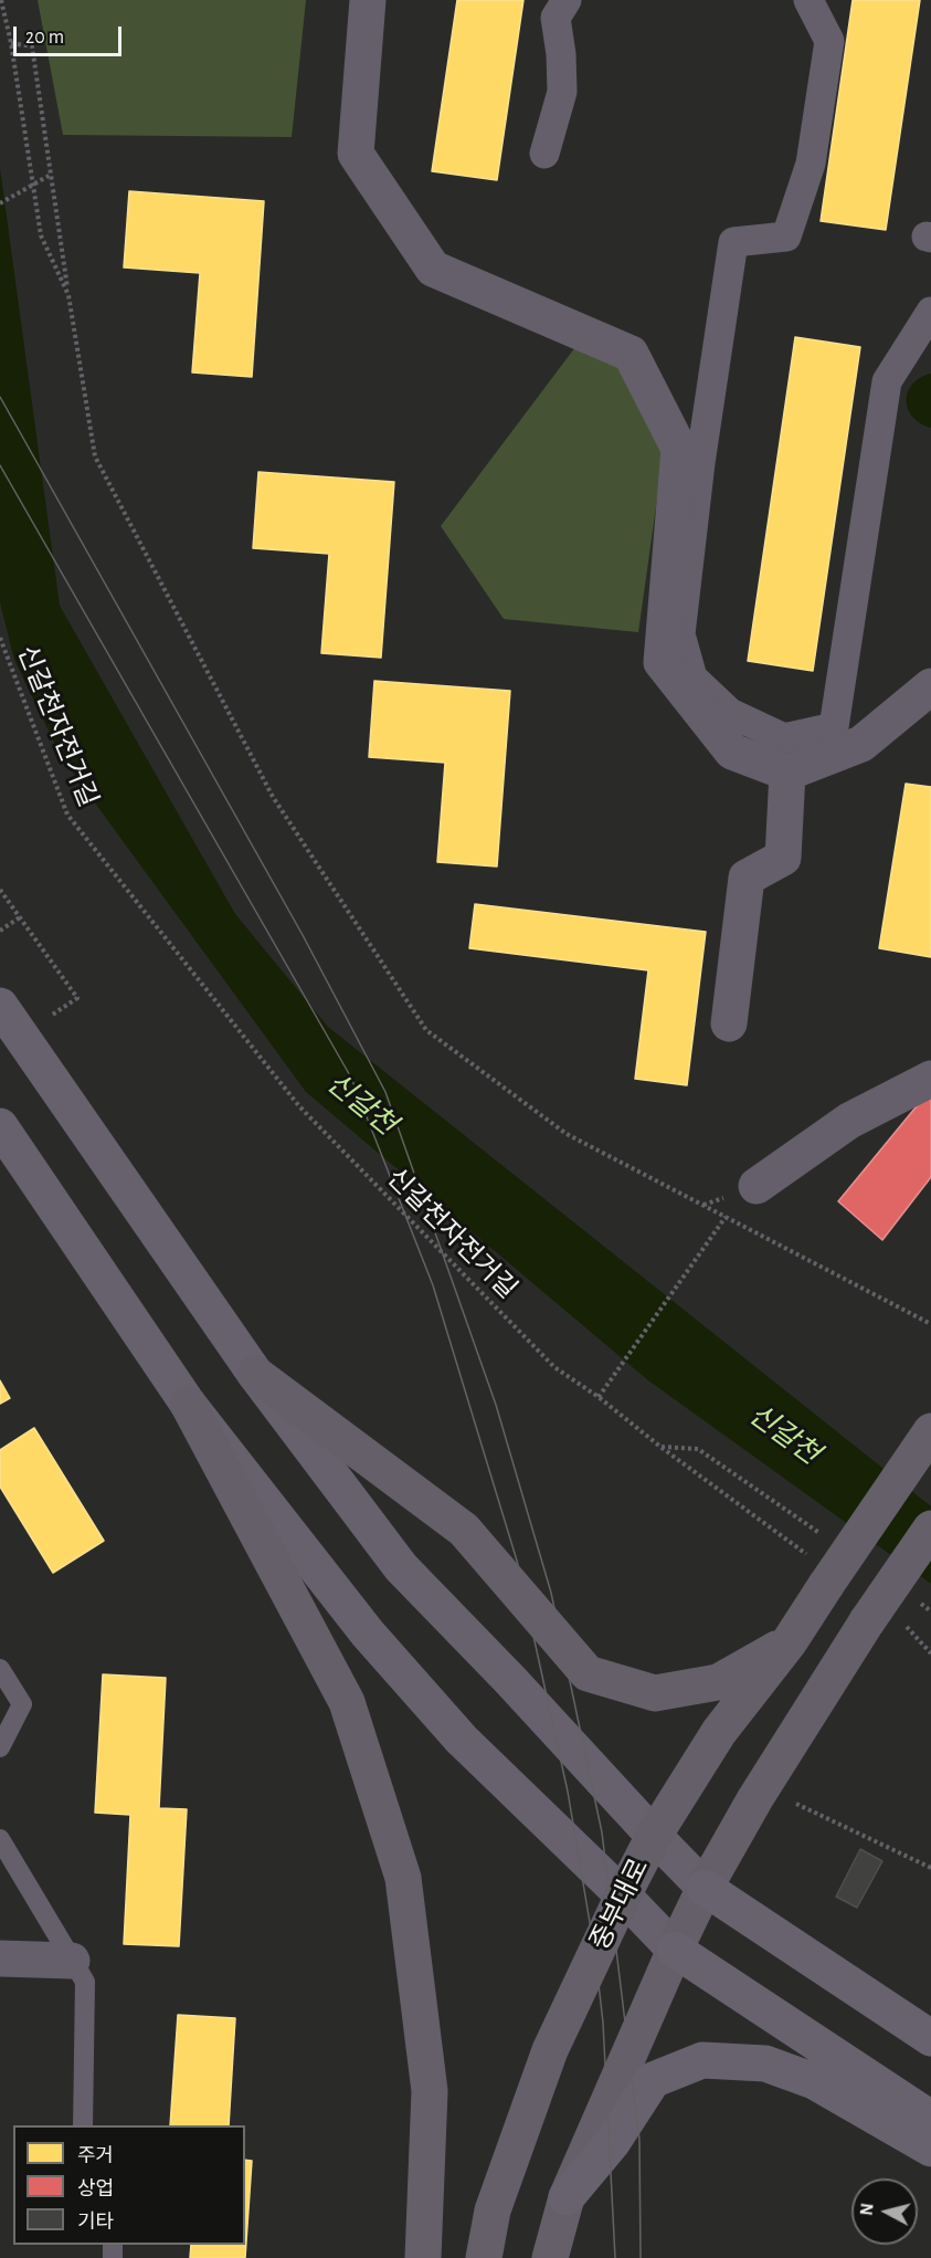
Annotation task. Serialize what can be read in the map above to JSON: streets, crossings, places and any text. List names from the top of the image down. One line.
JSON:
{"streets":{"main road":["중부대로"],"path":["신갈천자전거길"]},"crossings":[["신갈천자전거길","중부대로"]],"water":["신갈천"],"legend":["주거","상업","기타"],"scale_bar":"20 m","north":"left"}
